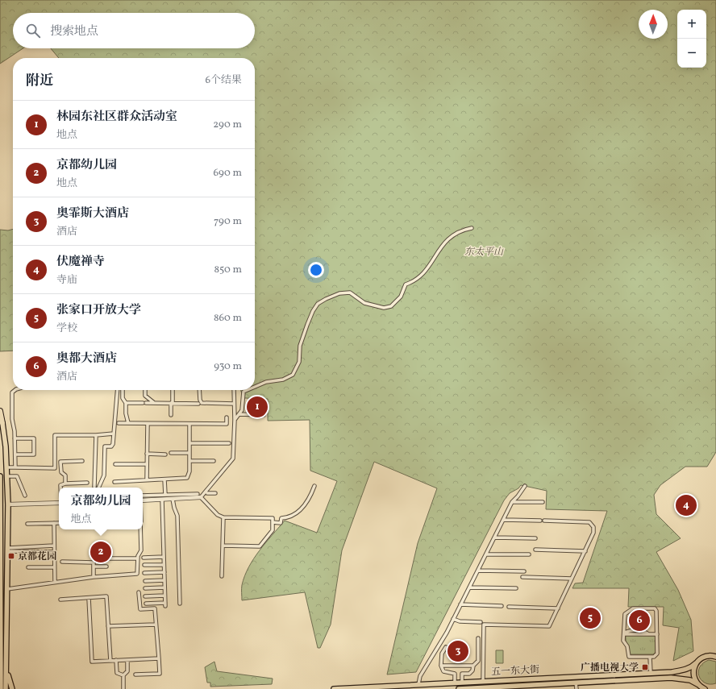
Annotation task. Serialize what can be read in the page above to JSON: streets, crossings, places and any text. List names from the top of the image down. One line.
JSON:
{"streets":{"main road":["五一东大街"]},"parks":["东太平山"],"places":{"transit":["京都花园","广播电视大学"]},"north":"top","page":{"map_buttons":["+","−"],"search":"搜索地点","heading":["附近","6个结果"],"list":[{"mark":"1","name":"林园东社区群众活动室","note":"地点","value":"290 m"},{"mark":"2","name":"京都幼儿园","note":"地点","value":"690 m"},{"mark":"3","name":"奥霏斯大酒店","note":"酒店","value":"790 m"},{"mark":"4","name":"伏魔禅寺","note":"寺庙","value":"850 m"},{"mark":"5","name":"张家口开放大学","note":"学校","value":"860 m"},{"mark":"6","name":"奥都大酒店","note":"酒店","value":"930 m"}],"pins":["1","4","2","5","6","3"],"popup":["京都幼儿园","地点"]}}
